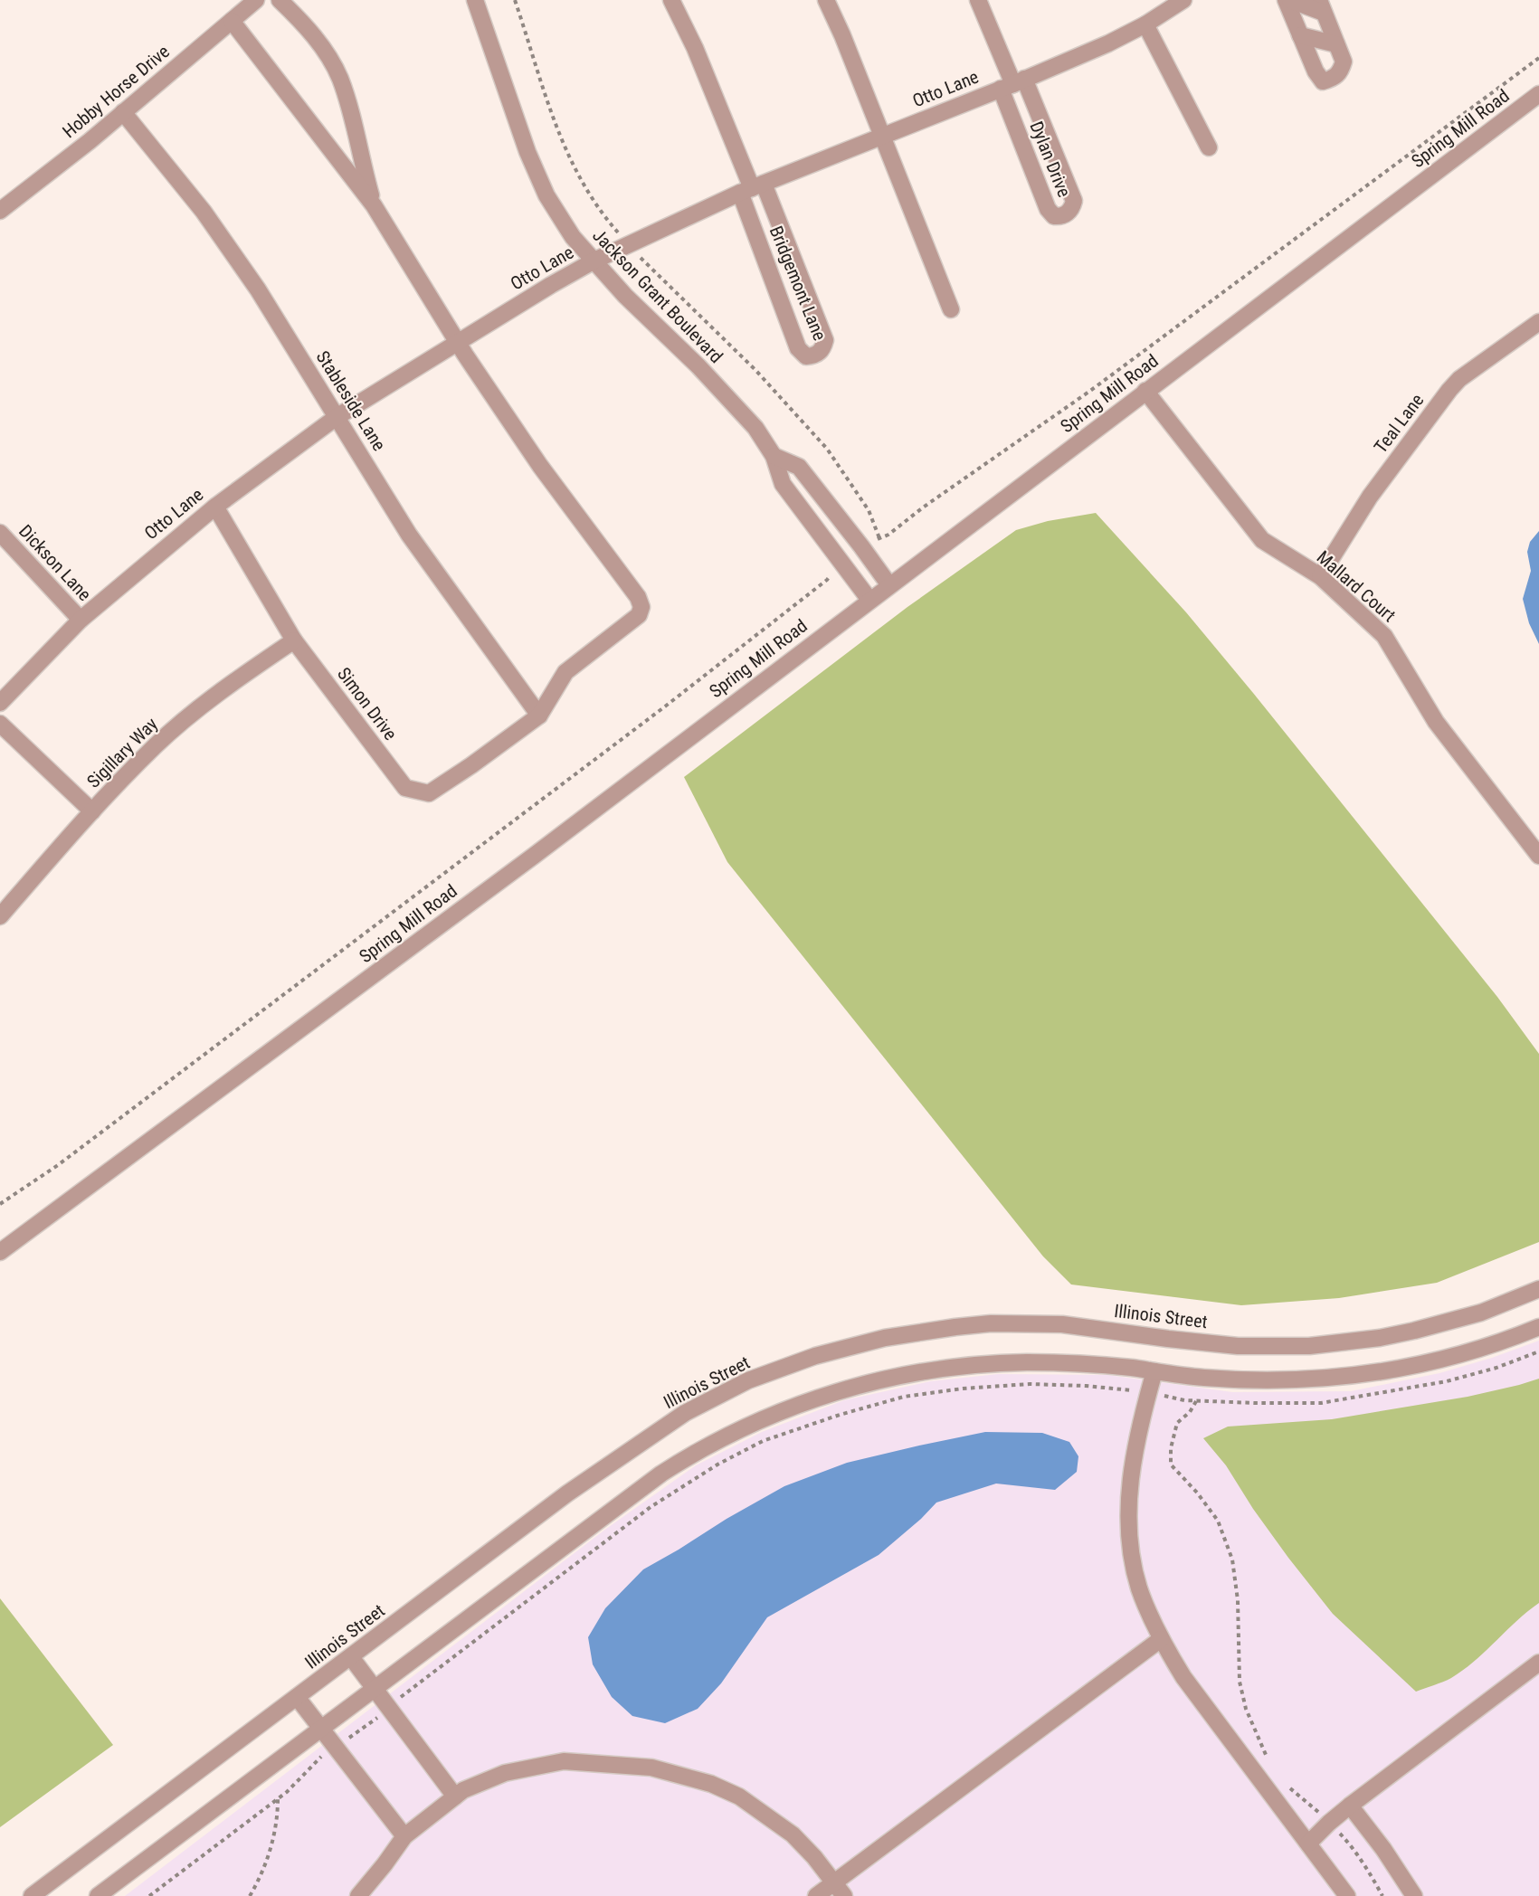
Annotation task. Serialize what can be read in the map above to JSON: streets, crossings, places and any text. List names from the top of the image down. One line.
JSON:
{"streets":{"street":["Otto Lane","Hobby Horse Drive","Spring Mill Road","Dylan Drive","Bridgemont Lane","Jackson Grant Boulevard","Stableside Lane","Teal Lane","Dickson Lane","Mallard Court","Simon Drive","Sigillary Way","Illinois Street"]},"crossings":[["Otto Lane","Dylan Drive"],["Otto Lane","Bridgemont Lane"],["Otto Lane","Jackson Grant Boulevard"],["Otto Lane","Stableside Lane"],["Otto Lane","Dickson Lane"],["Otto Lane","Simon Drive"],["Hobby Horse Drive","Stableside Lane"],["Spring Mill Road","Jackson Grant Boulevard"],["Spring Mill Road","Mallard Court"],["Stableside Lane","Simon Drive"],["Teal Lane","Mallard Court"],["Simon Drive","Sigillary Way"]]}
